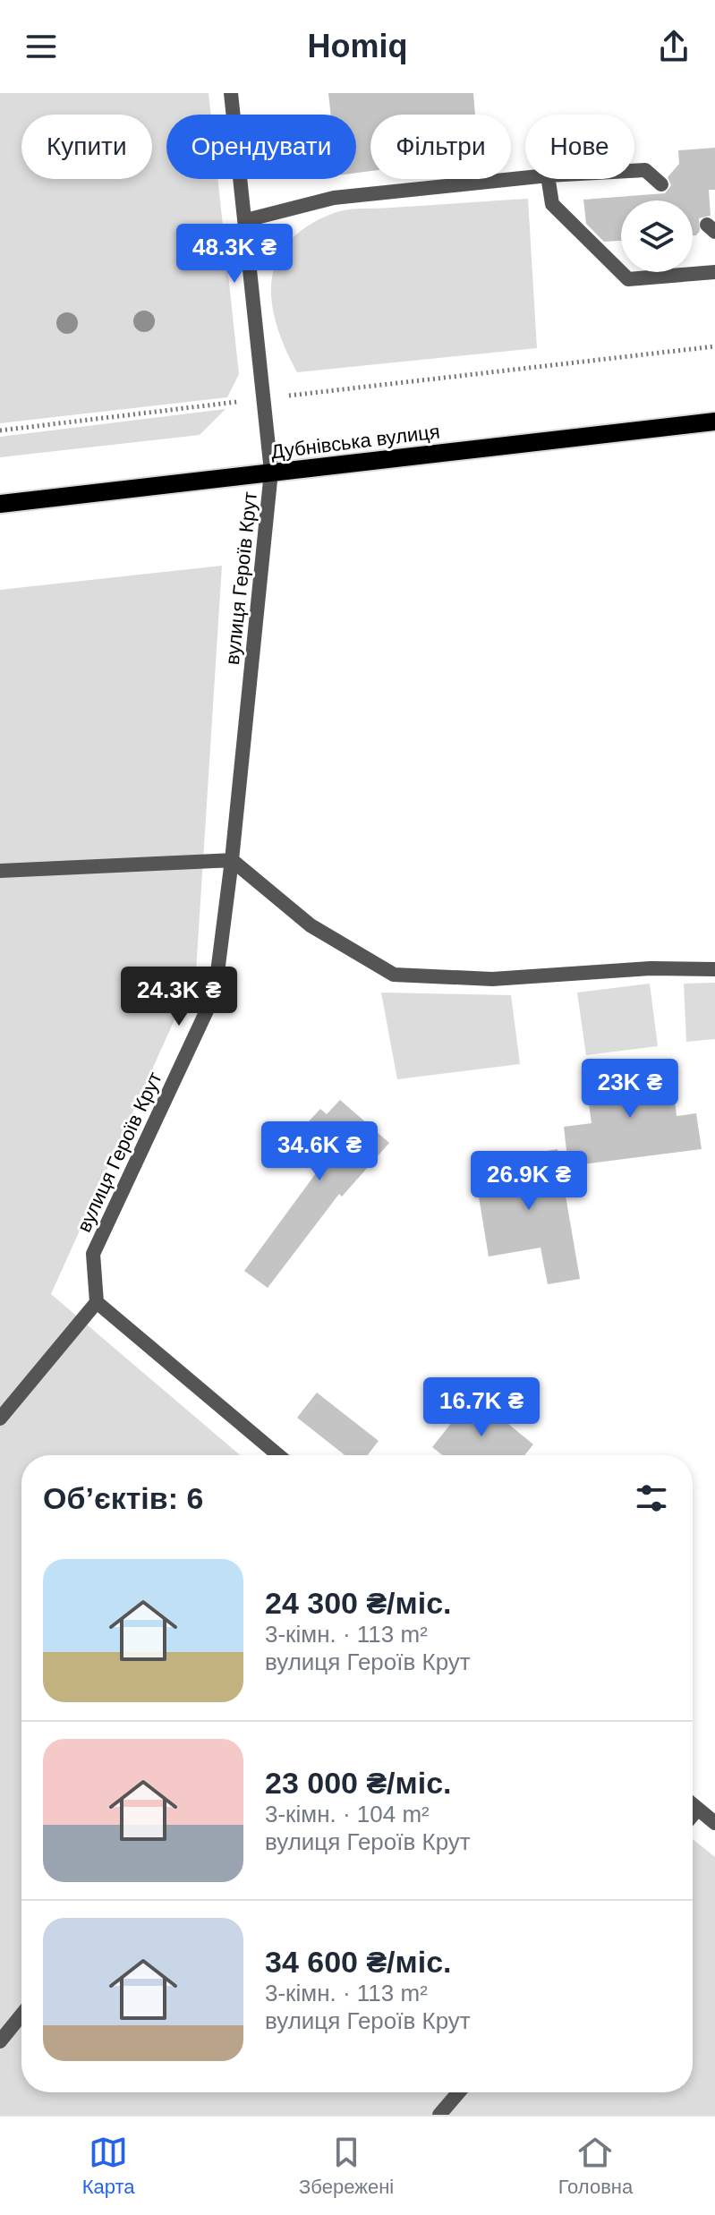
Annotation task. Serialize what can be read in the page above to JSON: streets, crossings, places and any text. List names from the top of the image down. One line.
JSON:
{"streets":{"main road":["Дубнівська вулиця"],"street":["вулиця Героїв Крут"]},"crossings":[["Дубнівська вулиця","вулиця Героїв Крут"]],"page":{"header":"Homiq","chip":["Купити","Орендувати","Фільтри","Нове"],"price":["48.3K ₴","24.3K ₴","23K ₴","34.6K ₴","26.9K ₴","16.7K ₴"],"heading":"Об’єктів: 6","list":[{"name":"24 300 ₴/міс.","note":"3-кімн. · 113 m² · вулиця Героїв Крут"},{"name":"23 000 ₴/міс.","note":"3-кімн. · 104 m² · вулиця Героїв Крут"},{"name":"34 600 ₴/міс.","note":"3-кімн. · 113 m² · вулиця Героїв Крут"}],"tabs":["Карта","Збережені","Головна"]}}
